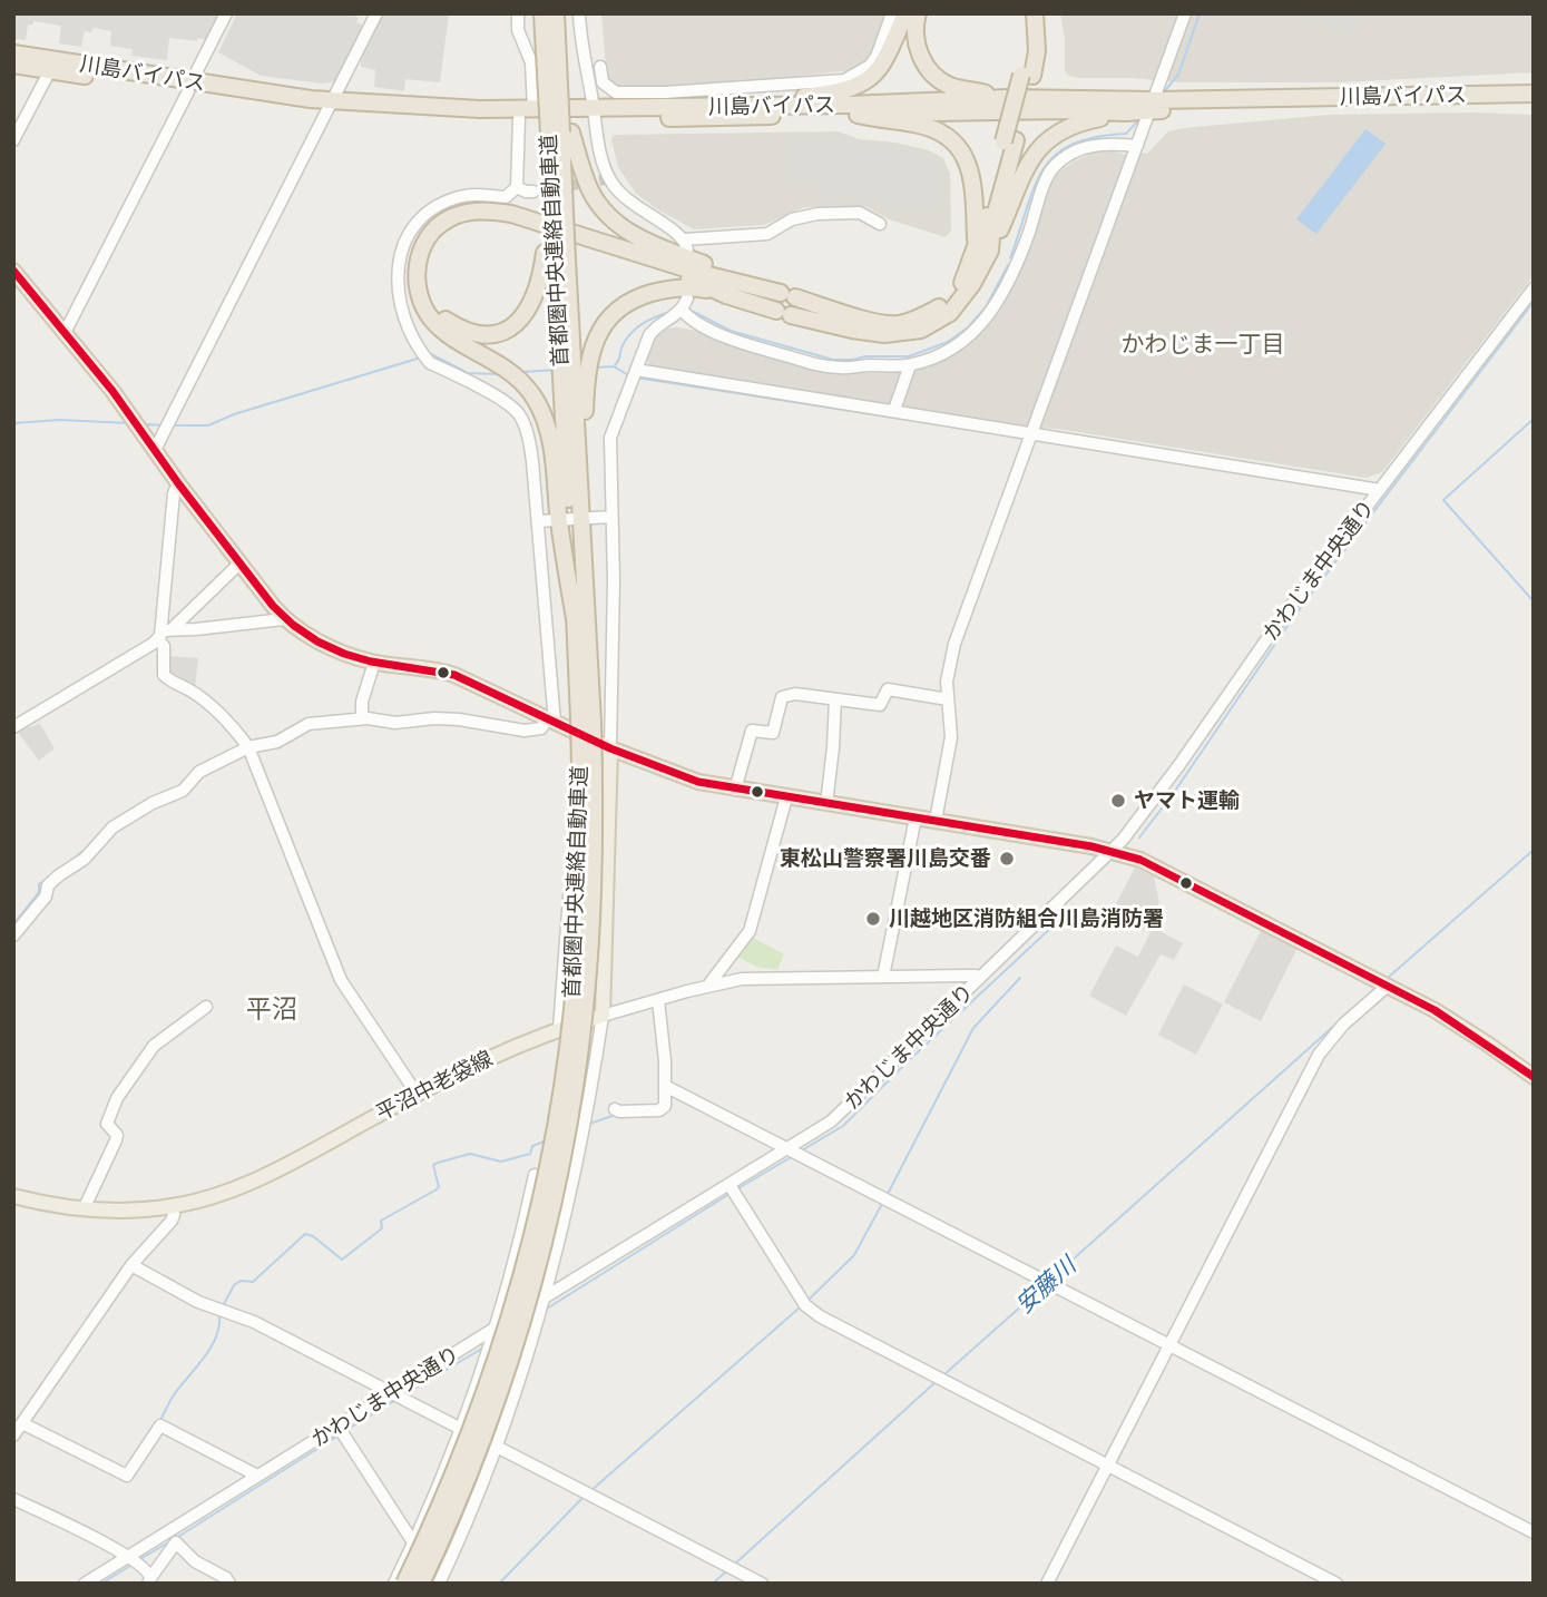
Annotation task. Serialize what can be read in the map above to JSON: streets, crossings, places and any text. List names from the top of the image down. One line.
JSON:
{"streets":{"highway":["川島バイパス","首都圏中央連絡自動車道"],"main road":["平沼中老袋線"],"street":["かわじま中央通り"]},"districts":["かわじま一丁目","平沼"],"water":["安藤川"],"places":["ヤマト運輸","東松山警察署川島交番","川越地区消防組合川島消防署"]}
